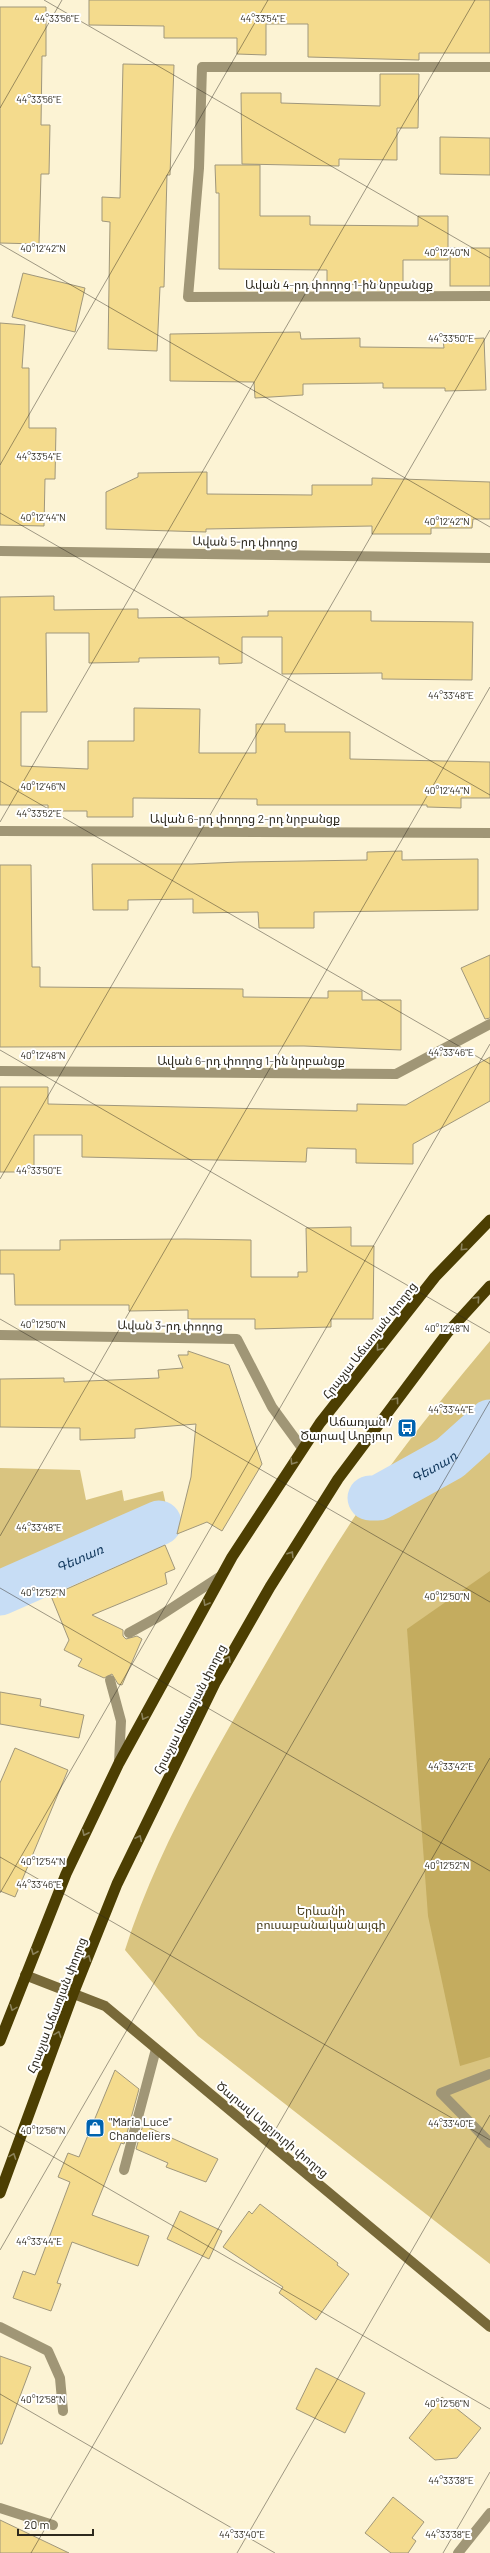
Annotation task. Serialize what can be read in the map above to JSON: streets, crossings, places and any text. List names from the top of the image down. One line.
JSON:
{"streets":{"highway":["Հրաչյա Աճառյան փողոց"],"main road":["Ծարավ Աղբյուրի փողոց"],"street":["Ավան 4-րդ փողոց 1-ին նրբանցք","Ավան 5-րդ փողոց","Ավան 6-րդ փողոց 2-րդ նրբանցք","Ավան 6-րդ փողոց 1-ին նրբանցք","Ավան 3-րդ փողոց"]},"crossings":[["Ավան 3-րդ փողոց","Հրաչյա Աճառյան փողոց"],["Հրաչյա Աճառյան փողոց","Ծարավ Աղբյուրի փողոց"]],"water":["Գետառ"],"parks":["Երևանի բուսաբանական այգի"],"places":{"bus stop":["Աճառյան / Ծարավ Աղբյուր"],"shop":["\"Maria Luce\" Chandeliers"]},"scale_bar":"20 m","coordinates":["44°33'56\"E","44°33'54\"E","40°12'42\"N","40°12'40\"N","44°33'50\"E","40°12'44\"N","44°33'48\"E","40°12'46\"N","44°33'52\"E","44°33'46\"E","40°12'48\"N","40°12'50\"N","44°33'44\"E","40°12'52\"N","44°33'42\"E","40°12'54\"N","44°33'40\"E","40°12'56\"N","40°12'58\"N","44°33'38\"E"]}
